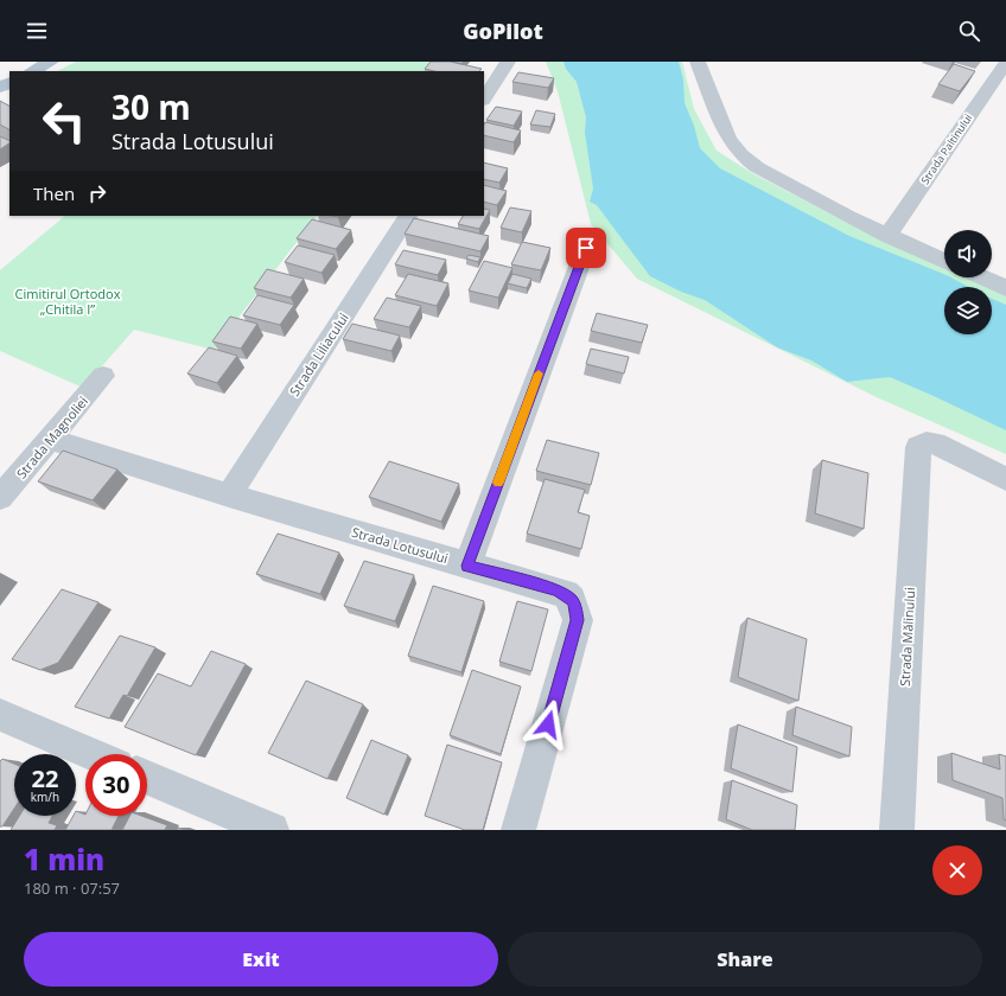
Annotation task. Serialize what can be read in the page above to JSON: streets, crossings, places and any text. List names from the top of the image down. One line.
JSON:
{"streets":{"street":["Strada Paltinului","Strada Liliacului","Strada Magnoliei","Strada Lotusului","Strada Mălinului"]},"crossings":[["Strada Liliacului","Strada Lotusului"],["Strada Magnoliei","Strada Lotusului"]],"parks":["Cimitirul Ortodox „Chitila I”"],"page":{"header":"GoPilot","turn":["30 m","Strada Lotusului"],"then":"Then","speed":"22 km/h","limit":"30","heading":["1 min","180 m · 07:57"],"buttons":["Exit","Share"]}}
